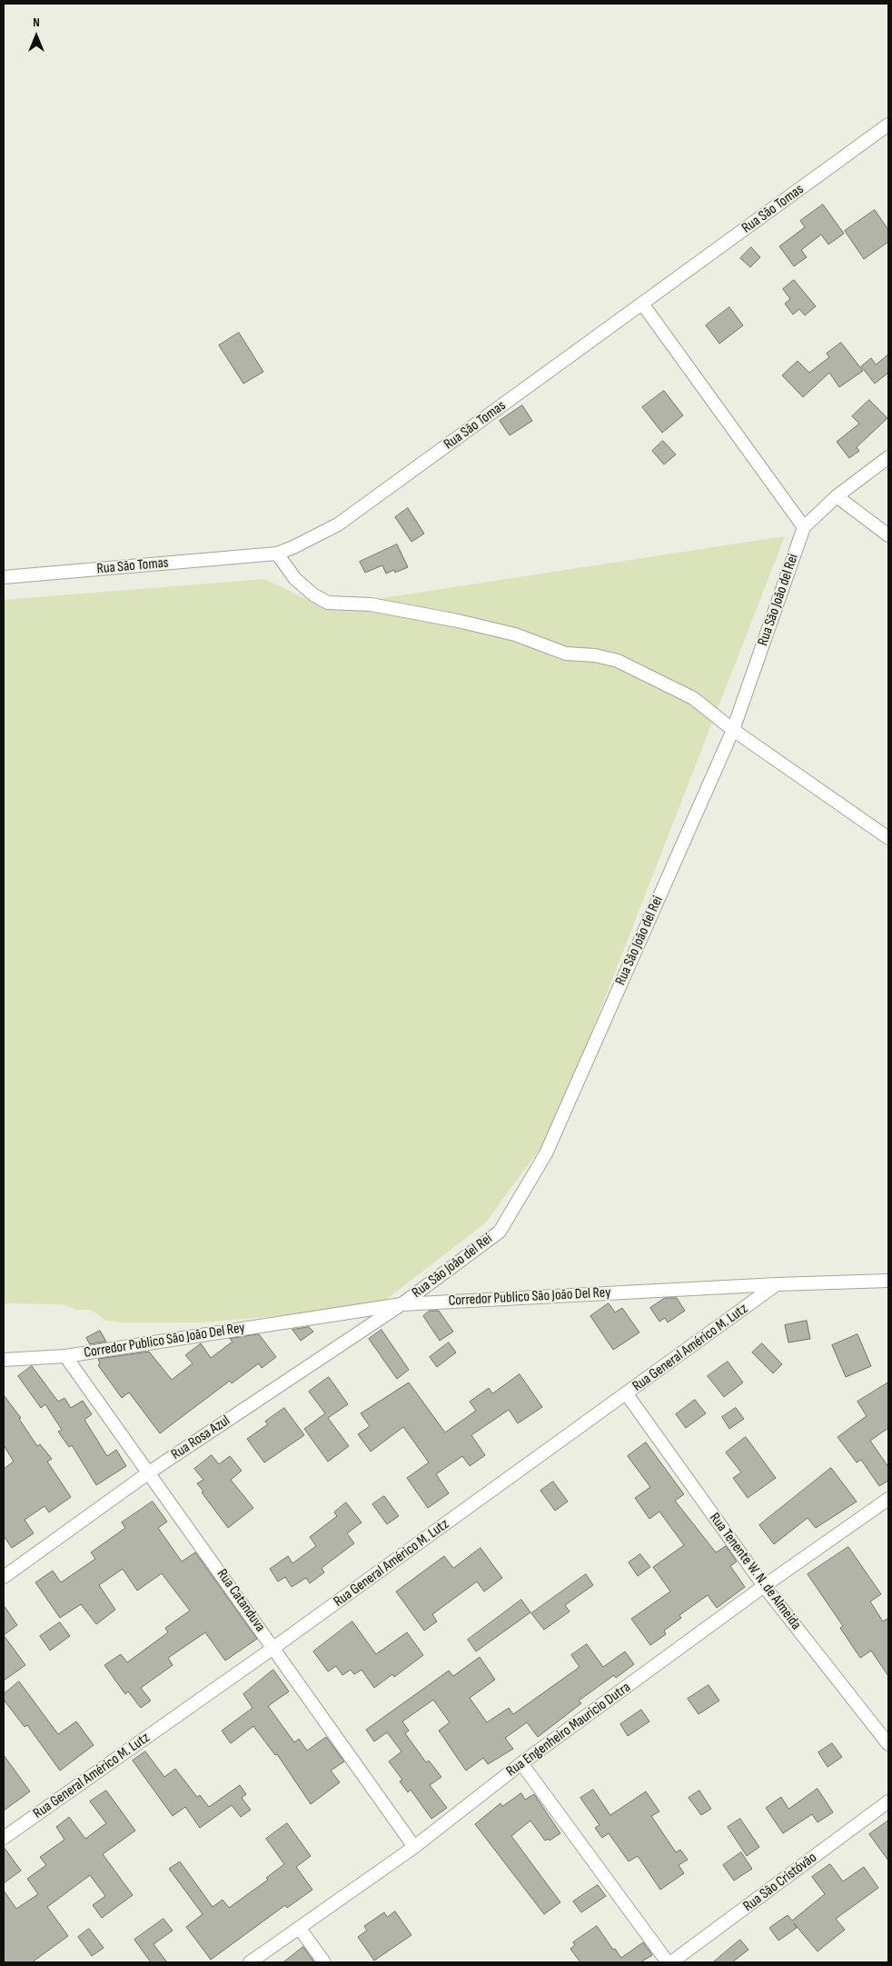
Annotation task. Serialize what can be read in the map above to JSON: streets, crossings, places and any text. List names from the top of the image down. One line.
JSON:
{"streets":{"street":["Rua São Tomas","Rua São João del Rei","Corredor Publico São João Del Rey","Rua General Américo M. Lutz","Rua Rosa Azul","Rua Tenente W. N. de Almeida","Rua Catanduva","Rua Engenheiro Mauricio Dutra","Rua São Cristóvão"]},"crossings":[["Rua São João del Rei","Corredor Publico São João Del Rey"],["Rua São João del Rei","Rua Rosa Azul"],["Corredor Publico São João Del Rey","Rua General Américo M. Lutz"],["Corredor Publico São João Del Rey","Rua Rosa Azul"],["Corredor Publico São João Del Rey","Rua Catanduva"],["Rua General Américo M. Lutz","Rua Tenente W. N. de Almeida"],["Rua General Américo M. Lutz","Rua Catanduva"],["Rua Rosa Azul","Rua Catanduva"],["Rua Tenente W. N. de Almeida","Rua Engenheiro Mauricio Dutra"],["Rua Catanduva","Rua Engenheiro Mauricio Dutra"]],"north":"top"}
